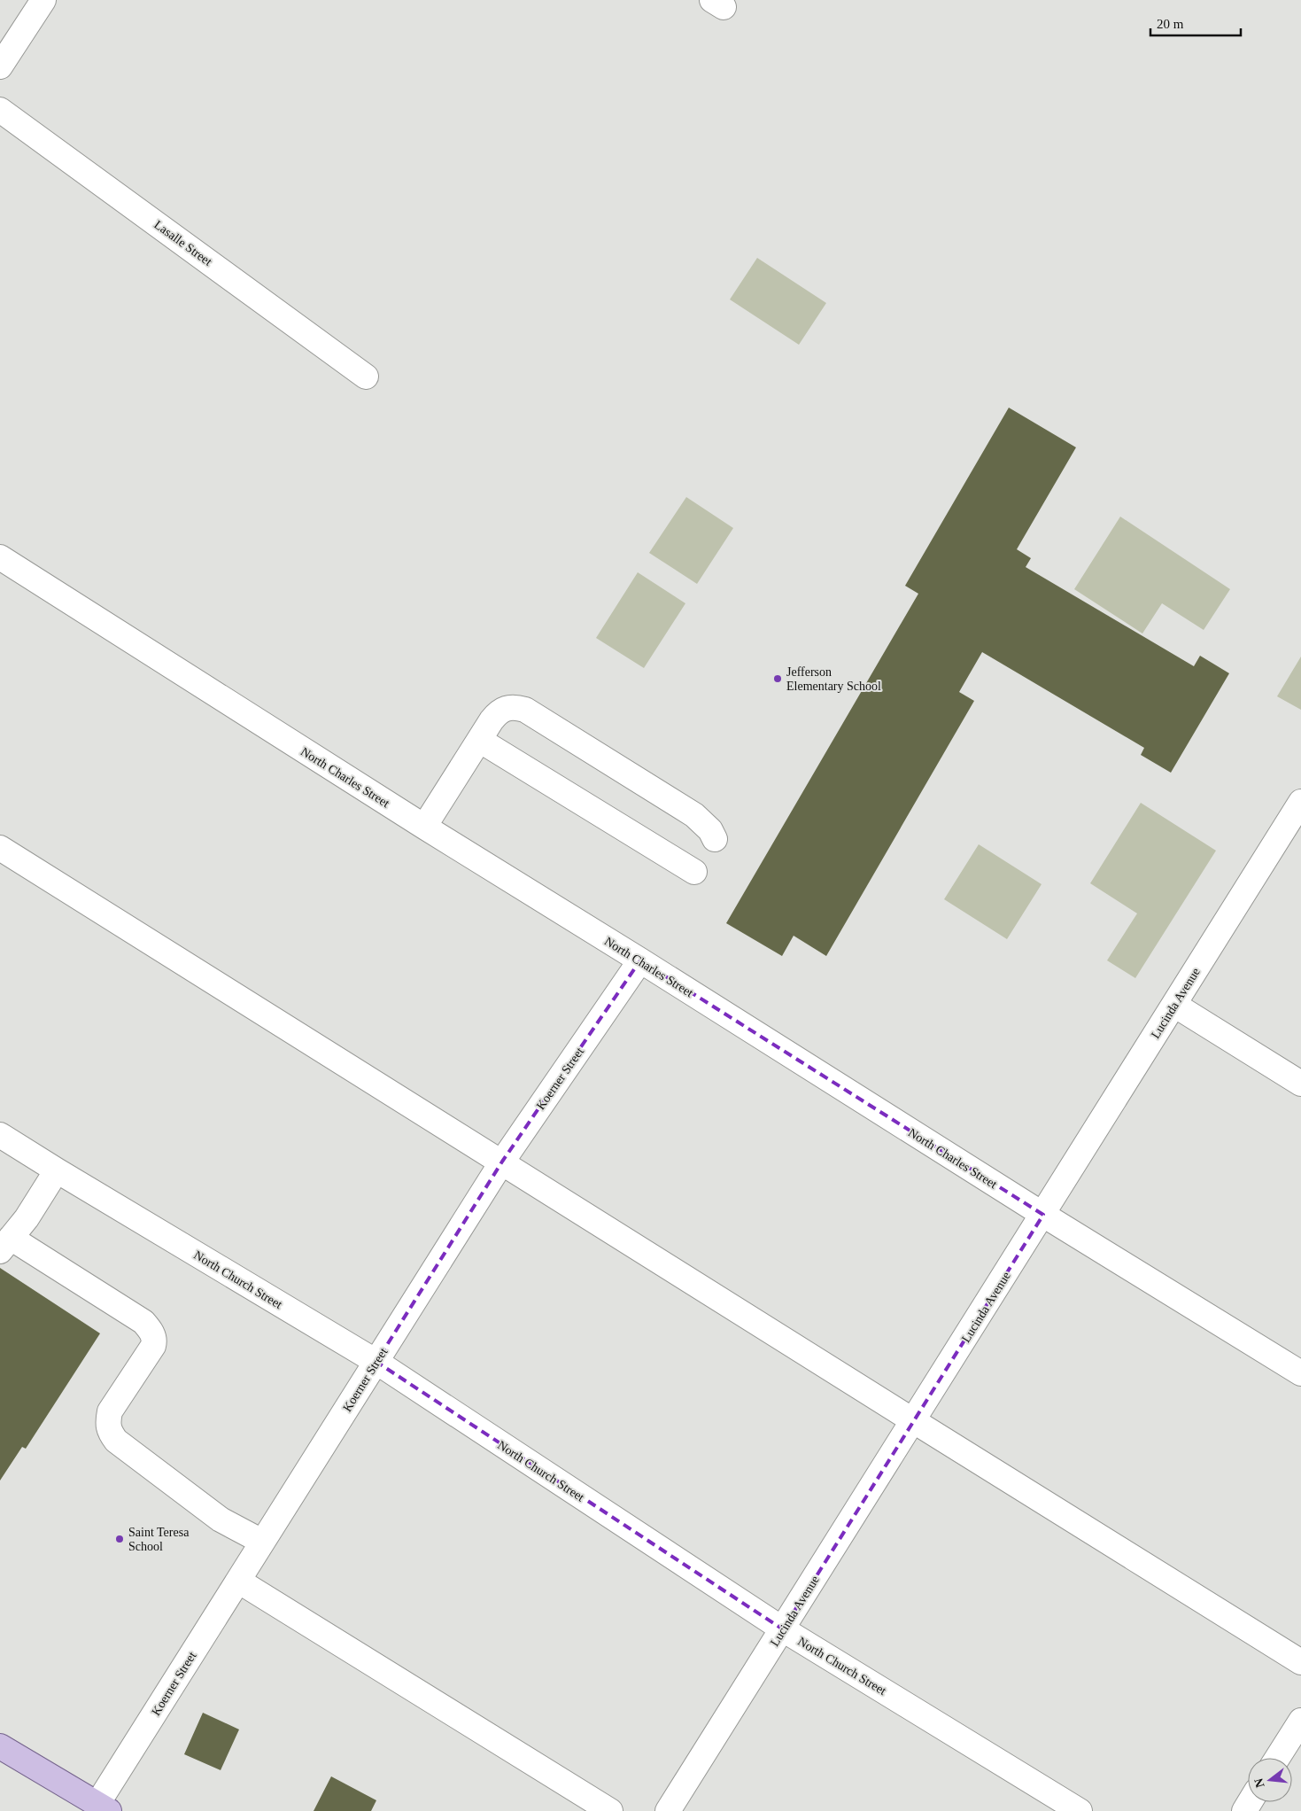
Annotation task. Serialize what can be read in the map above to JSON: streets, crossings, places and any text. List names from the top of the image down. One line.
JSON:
{"streets":{"street":["Lasalle Street","North Charles Street","Lucinda Avenue","Koerner Street","North Church Street"]},"crossings":[["North Charles Street","Lucinda Avenue"],["North Charles Street","Koerner Street"],["Lucinda Avenue","North Church Street"],["Koerner Street","North Church Street"]],"places":["Jefferson Elementary School","Saint Teresa School"],"scale_bar":"20 m","north":"left"}
